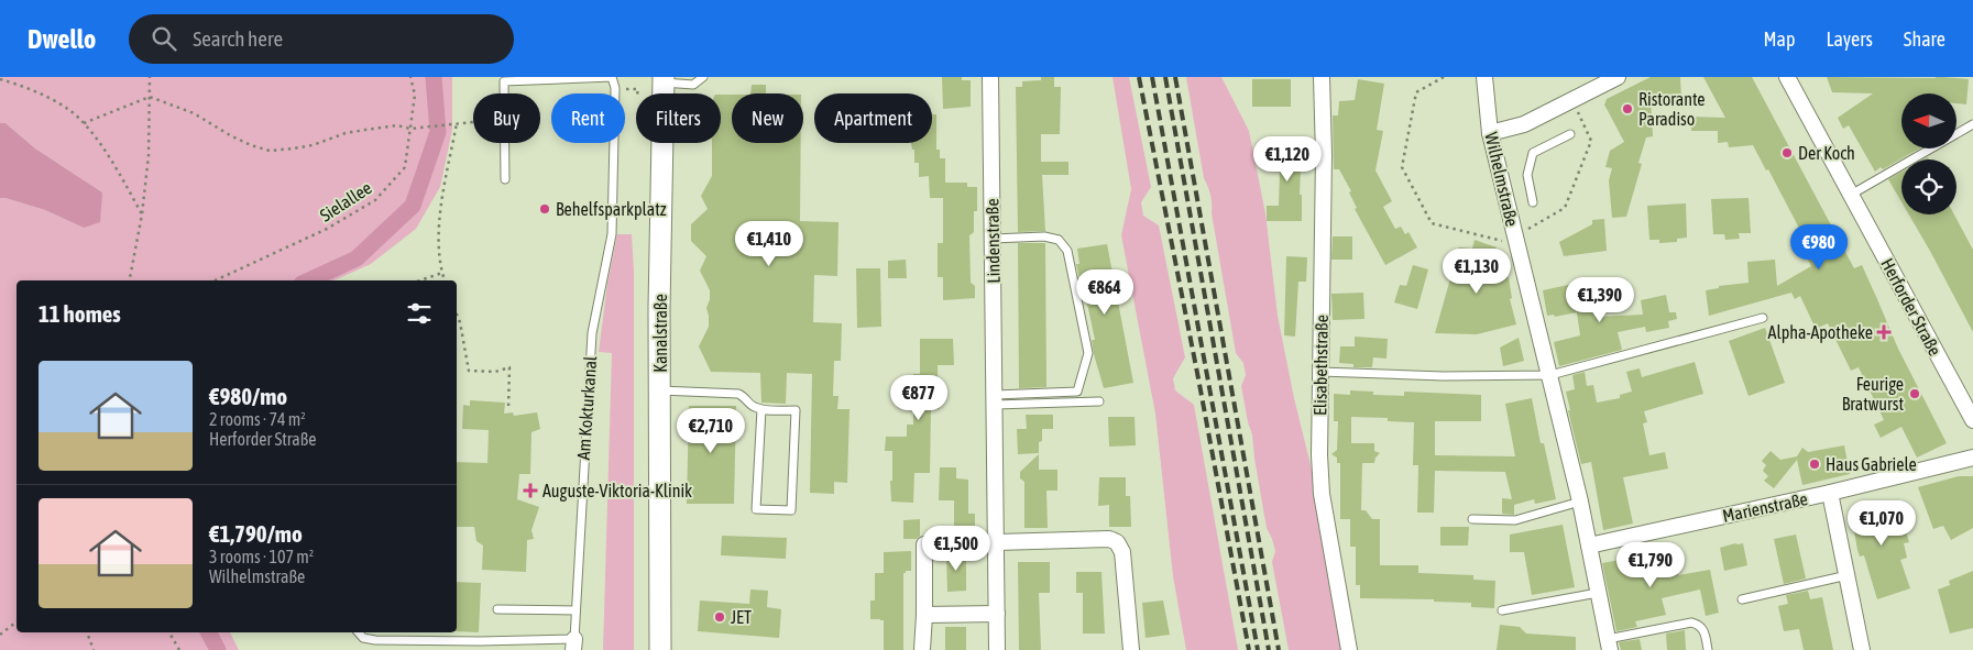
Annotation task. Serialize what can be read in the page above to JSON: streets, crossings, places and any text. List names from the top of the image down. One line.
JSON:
{"streets":{"main road":["Kanalstraße"],"street":["Wilhelmstraße","Lindenstraße","Herforder Straße","Elisabethstraße","Marienstraße"],"lane":["Am Kokturkanal"],"path":["Sielallee"]},"crossings":[["Wilhelmstraße","Marienstraße"]],"places":{"other":["Ristorante Paradiso","Der Koch","Behelfsparkplatz","Feurige Bratwurst","Haus Gabriele","JET"],"health":["Alpha-Apotheke","Auguste-Viktoria-Klinik"]},"north":"left","page":{"header":"Dwello","search":"Search here","nav":["Map","Layers","Share"],"chip":["Buy","Rent","Filters","New","Apartment"],"price":["€1,120","€1,410","€980","€1,130","€864","€1,390","€877","€2,710","€1,070","€1,500","€1,790"],"heading":"11 homes","list":[{"name":"€980/mo","note":"2 rooms · 74 m² · Herforder Straße"},{"name":"€1,790/mo","note":"3 rooms · 107 m² · Wilhelmstraße"}]}}
